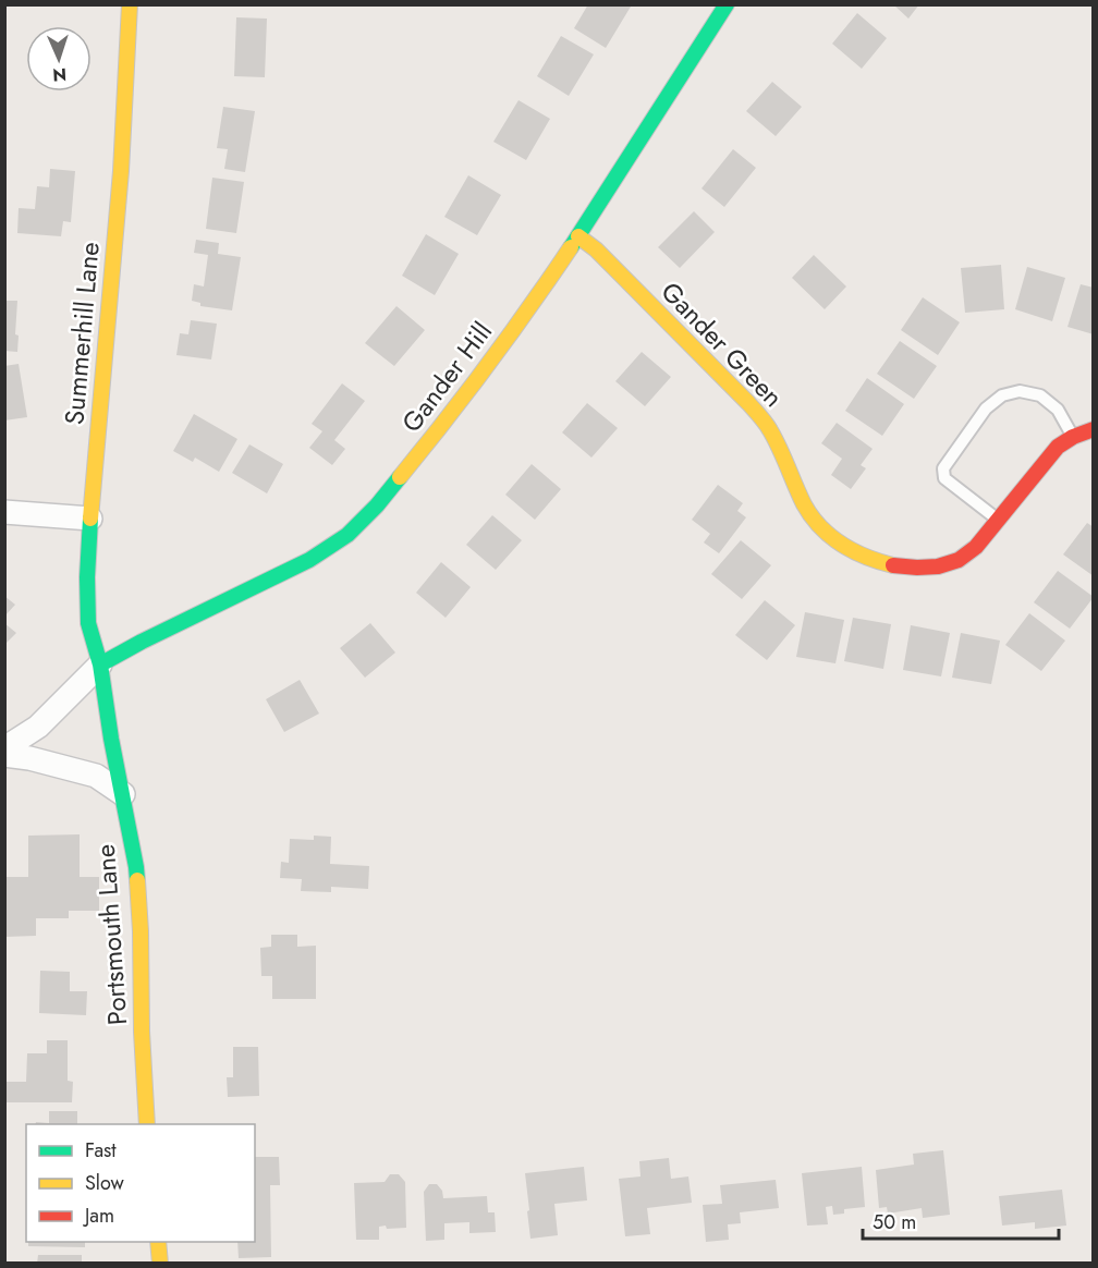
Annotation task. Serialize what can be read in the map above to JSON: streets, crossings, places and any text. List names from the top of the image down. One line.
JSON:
{"streets":{"street":["Summerhill Lane","Gander Green","Gander Hill","Portsmouth Lane"]},"crossings":[["Summerhill Lane","Gander Hill"],["Summerhill Lane","Portsmouth Lane"],["Gander Green","Gander Hill"],["Gander Hill","Portsmouth Lane"]],"legend":["Fast","Slow","Jam"],"scale_bar":"50 m","north":"bottom"}
